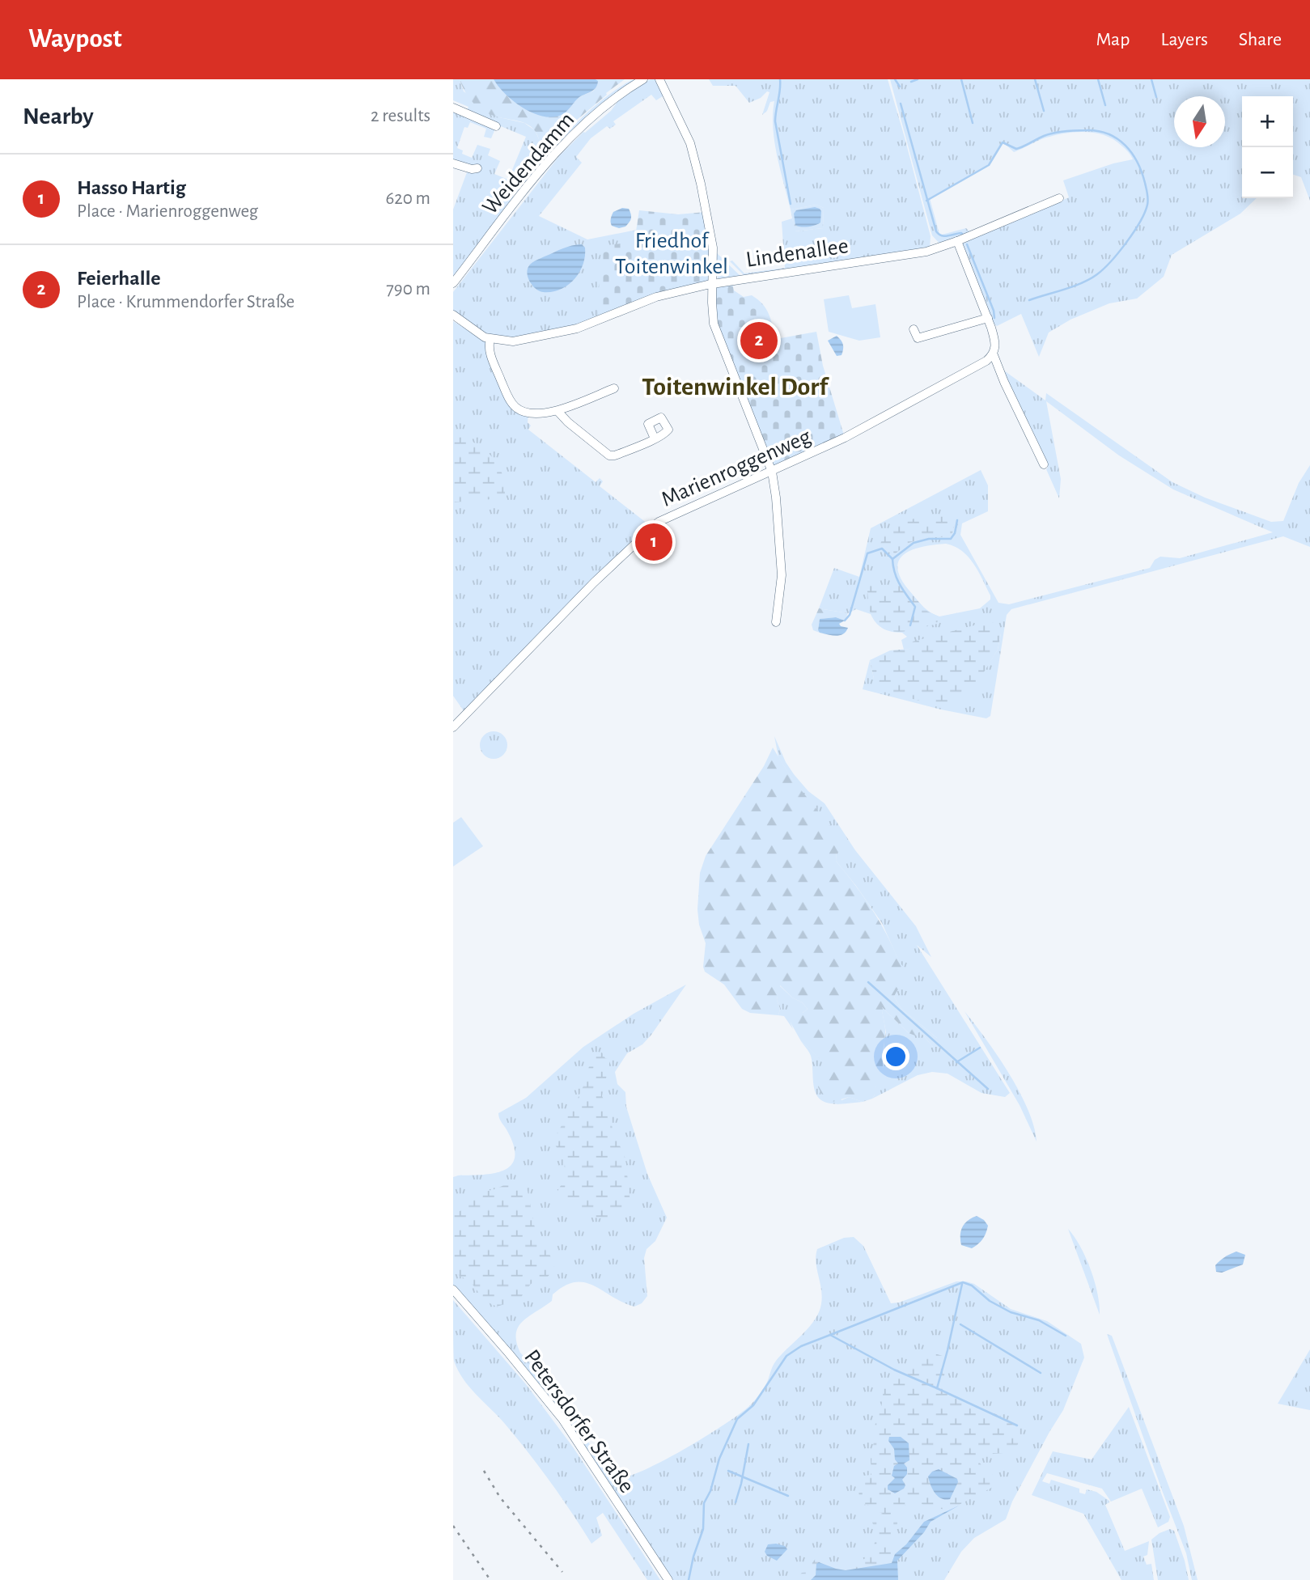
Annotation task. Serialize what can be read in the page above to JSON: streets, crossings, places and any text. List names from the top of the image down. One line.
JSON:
{"streets":{"street":["Weidendamm","Lindenallee","Marienroggenweg","Petersdorfer Straße"]},"districts":["Toitenwinkel Dorf"],"parks":["Friedhof Toitenwinkel"],"north":"bottom","page":{"header":"Waypost","nav":["Map","Layers","Share"],"heading":["Nearby","2 results"],"map_buttons":["+","−"],"list":[{"mark":"1","name":"Hasso Hartig","note":"Place · Marienroggenweg","value":"620 m"},{"mark":"2","name":"Feierhalle","note":"Place · Krummendorfer Straße","value":"790 m"}],"pins":["2","1"]}}
